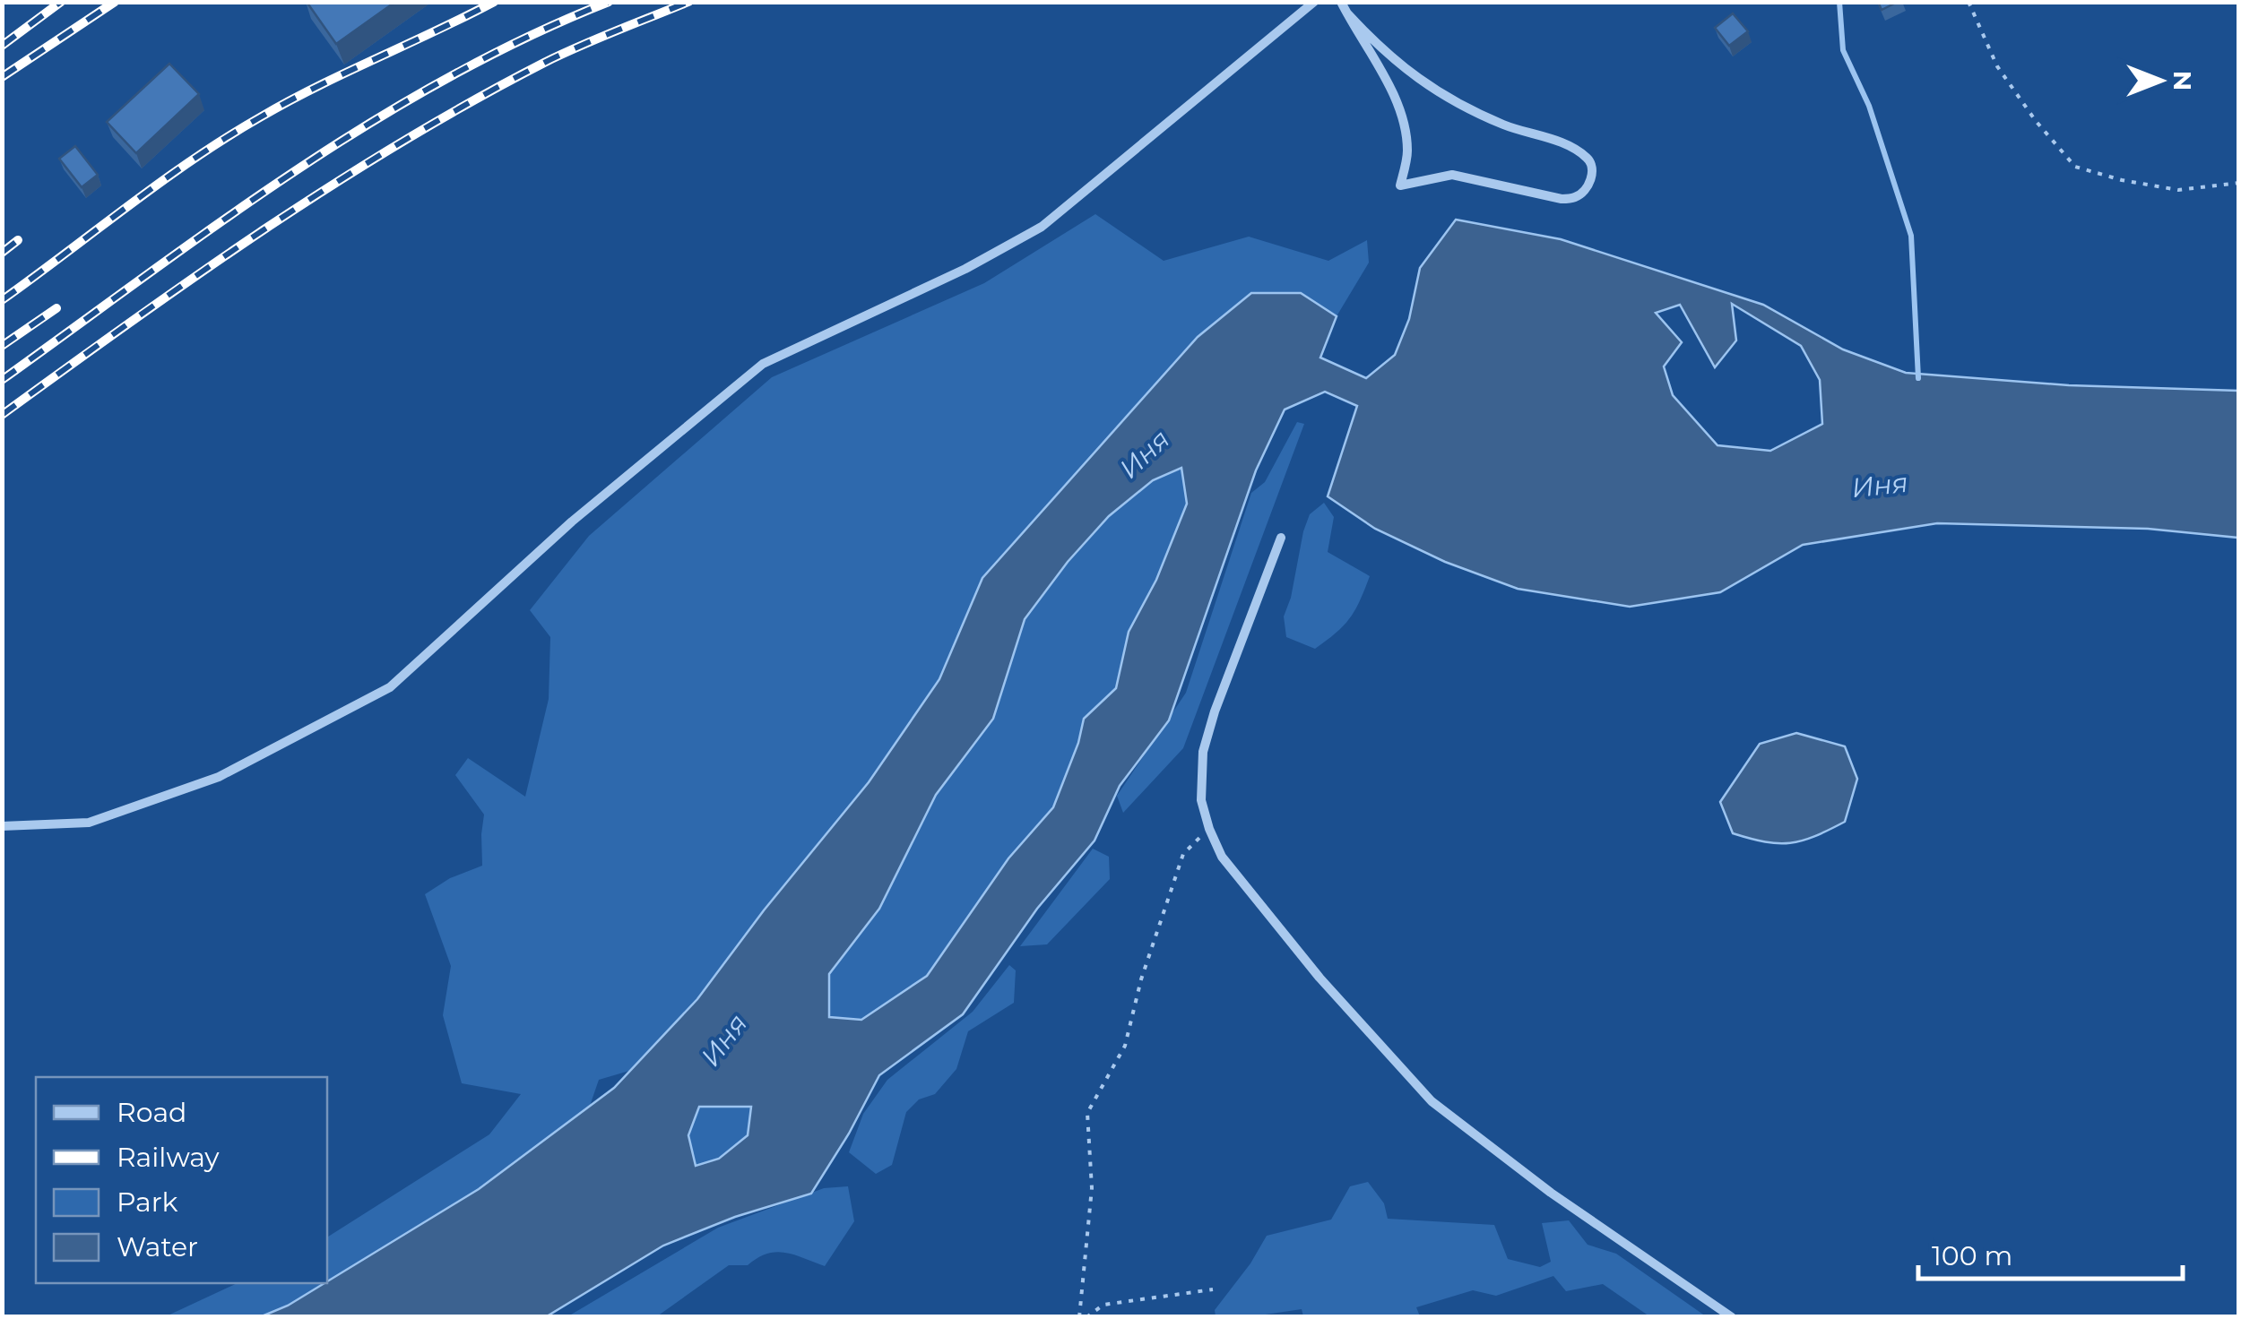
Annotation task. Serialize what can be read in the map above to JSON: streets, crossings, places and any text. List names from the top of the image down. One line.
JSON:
{"water":["Иня"],"legend":["Road","Railway","Park","Water"],"scale_bar":"100 m","north":"right"}
